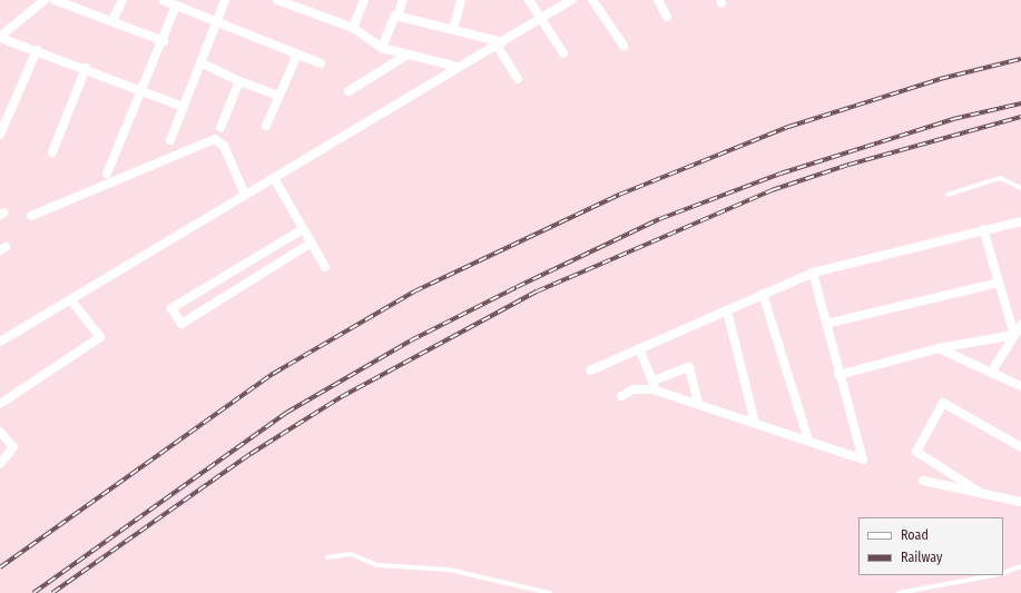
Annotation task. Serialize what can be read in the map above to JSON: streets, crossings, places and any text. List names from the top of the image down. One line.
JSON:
{"legend":["Road","Railway"]}
